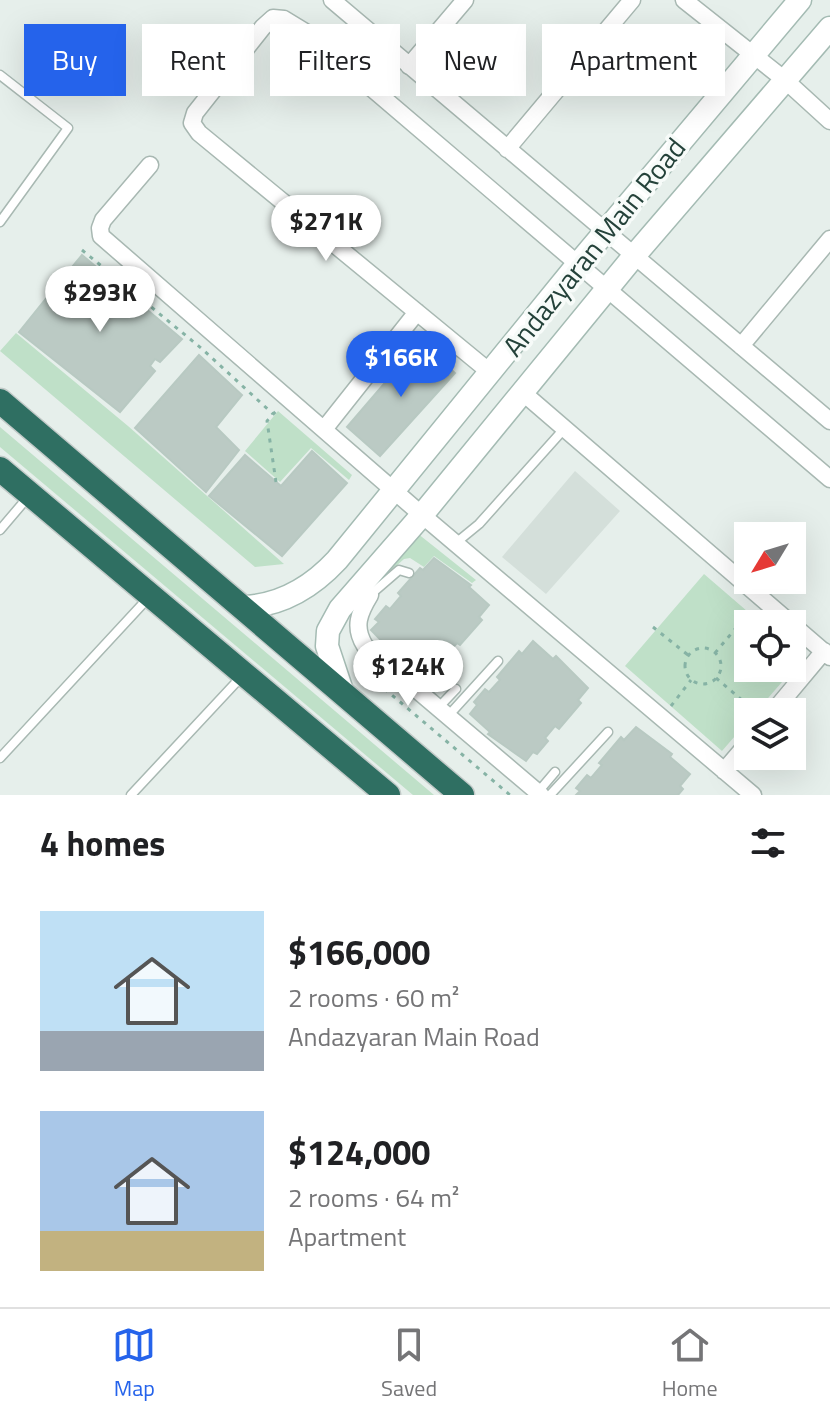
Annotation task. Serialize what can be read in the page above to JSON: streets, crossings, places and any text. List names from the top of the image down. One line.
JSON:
{"streets":{"street":["Andazyaran Main Road"]},"north":"bottom left","page":{"chip":["Buy","Rent","Filters","New","Apartment"],"price":["$271K","$293K","$166K","$124K"],"heading":"4 homes","list":[{"name":"$166,000","note":"2 rooms · 60 m² · Andazyaran Main Road"},{"name":"$124,000","note":"2 rooms · 64 m² · Apartment"}],"tabs":["Map","Saved","Home"]}}
